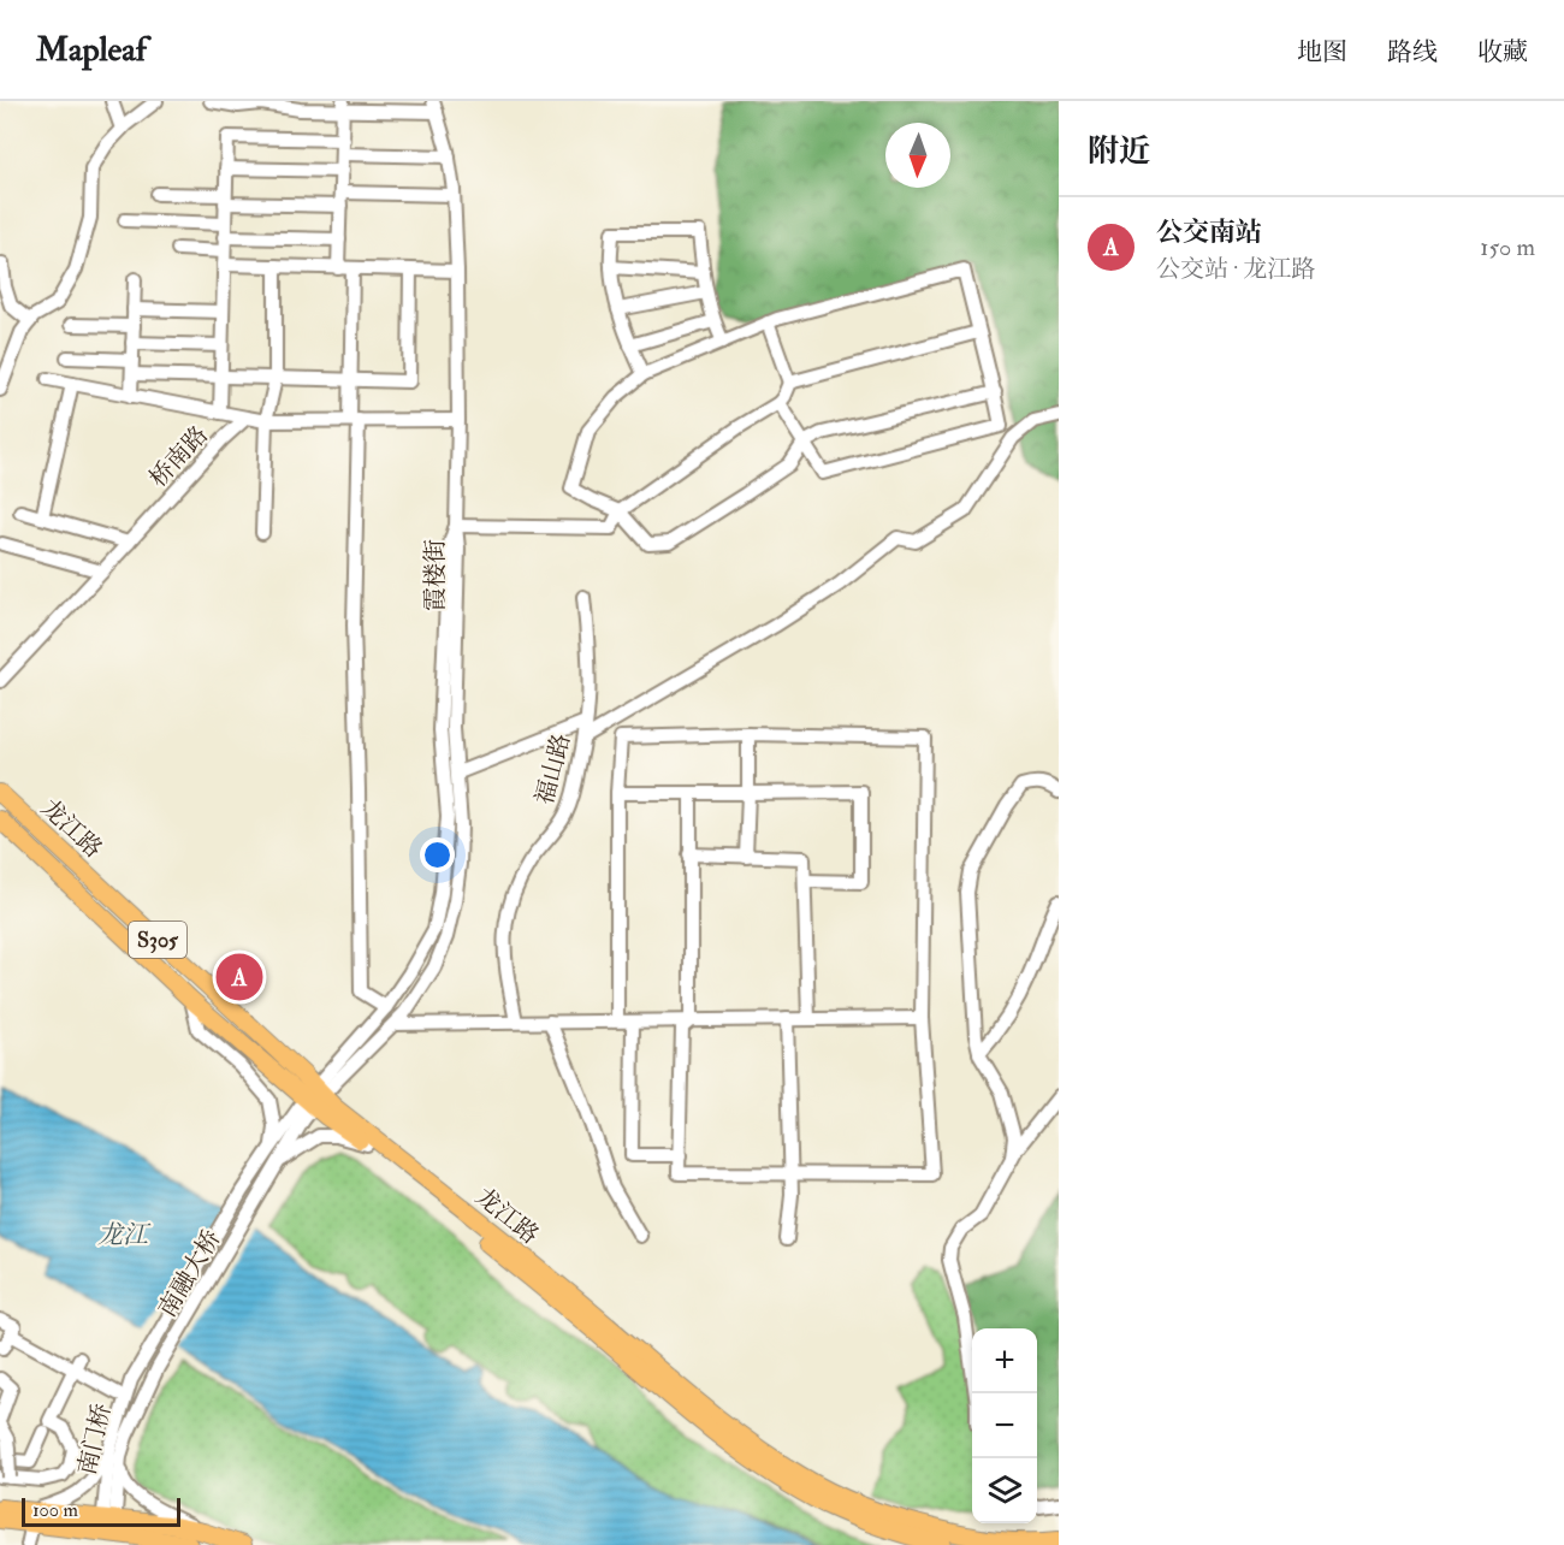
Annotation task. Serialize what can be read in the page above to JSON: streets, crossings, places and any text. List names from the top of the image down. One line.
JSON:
{"streets":{"main road":["龙江路","S305"],"street":["桥南路","霞楼街","福山路","南融大桥","南门桥"]},"crossings":[["霞楼街","龙江路"],["南融大桥","南门桥"]],"water":["龙江"],"scale_bar":"100 m","north":"bottom","page":{"header":"Mapleaf","nav":["地图","路线","收藏"],"heading":"附近","list":[{"mark":"A","name":"公交南站","note":"公交站 · 龙江路","value":"150 m"}],"pins":"A","map_buttons":["+","−"],"scale":"100 m"}}
